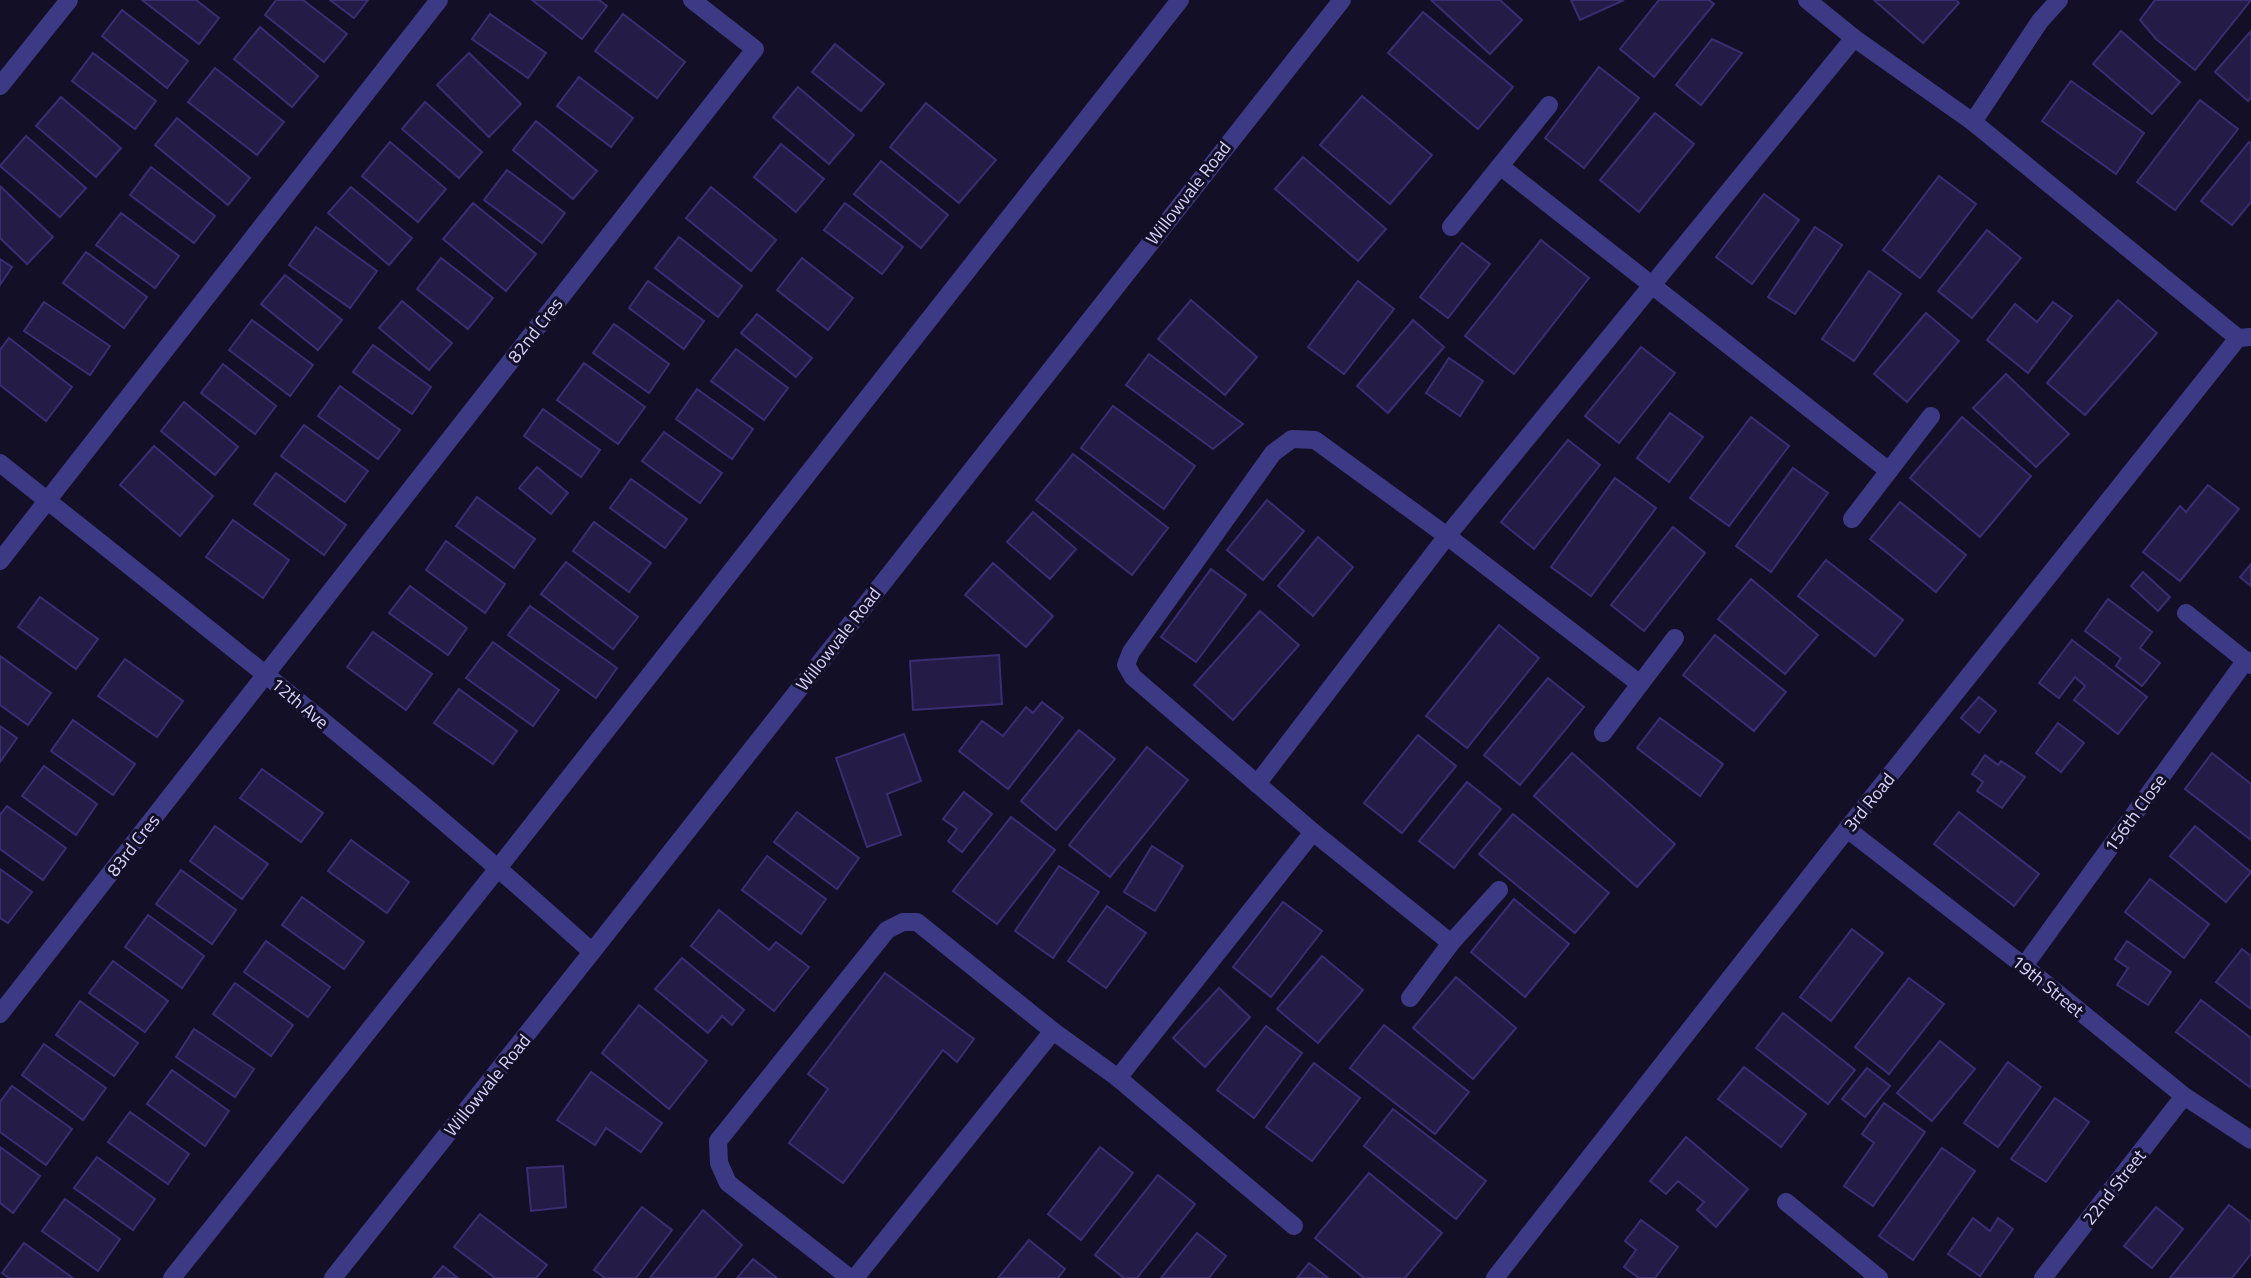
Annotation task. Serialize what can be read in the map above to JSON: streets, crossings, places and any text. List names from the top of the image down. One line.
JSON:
{"streets":{"street":["Willowvale Road","82nd Cres","12th Ave","3rd Road","156th Close","83rd Cres","19th Street","22nd Street"]},"crossings":[["Willowvale Road","12th Ave"],["82nd Cres","12th Ave"],["82nd Cres","83rd Cres"],["12th Ave","83rd Cres"],["3rd Road","19th Street"],["156th Close","19th Street"],["19th Street","22nd Street"]]}
